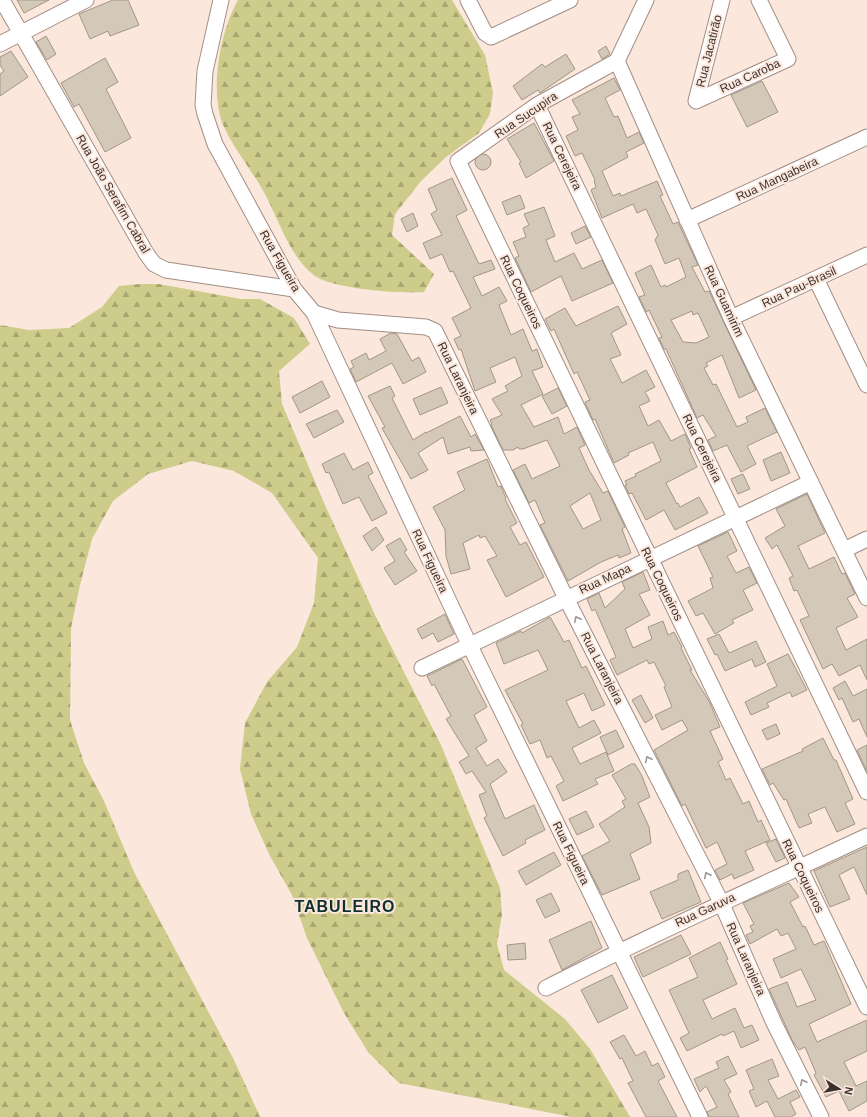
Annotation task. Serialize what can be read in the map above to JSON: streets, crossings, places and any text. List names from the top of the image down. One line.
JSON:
{"streets":{"street":["Rua Jacatirão","Rua Caroba","Rua Sucupira","Rua Cerejeira","Rua Mangabeira","Rua João Serafim Cabral","Rua Figueira","Rua Pau-Brasil","Rua Coqueiros","Rua Guamirim","Rua Laranjeira","Rua Mapa","Rua Garuva"]},"crossings":[["Rua Jacatirão","Rua Caroba"],["Rua Sucupira","Rua Cerejeira"],["Rua Sucupira","Rua Coqueiros"],["Rua Sucupira","Rua Guamirim"],["Rua Cerejeira","Rua Mapa"],["Rua Mangabeira","Rua Guamirim"],["Rua João Serafim Cabral","Rua Figueira"],["Rua Figueira","Rua Laranjeira"],["Rua Figueira","Rua Mapa"],["Rua Figueira","Rua Garuva"],["Rua Pau-Brasil","Rua Guamirim"],["Rua Coqueiros","Rua Mapa"],["Rua Coqueiros","Rua Garuva"],["Rua Guamirim","Rua Mapa"],["Rua Laranjeira","Rua Mapa"],["Rua Laranjeira","Rua Garuva"]],"one_way":["Rua Laranjeira"],"districts":["TABULEIRO"],"north":"right"}
